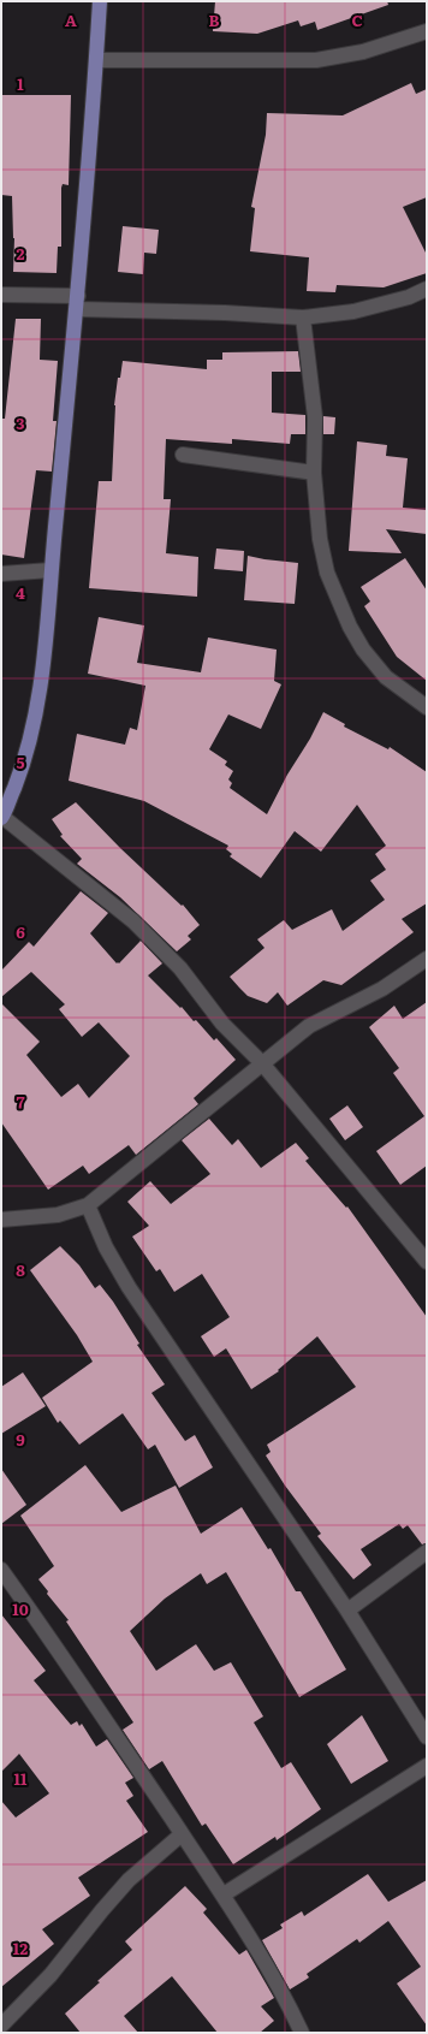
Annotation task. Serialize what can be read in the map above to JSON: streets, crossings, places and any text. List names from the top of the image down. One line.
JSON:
{"grid":{"columns":["A","B","C"],"rows":["1","2","3","4","5","6","7","8","9","10","11","12"]}}
